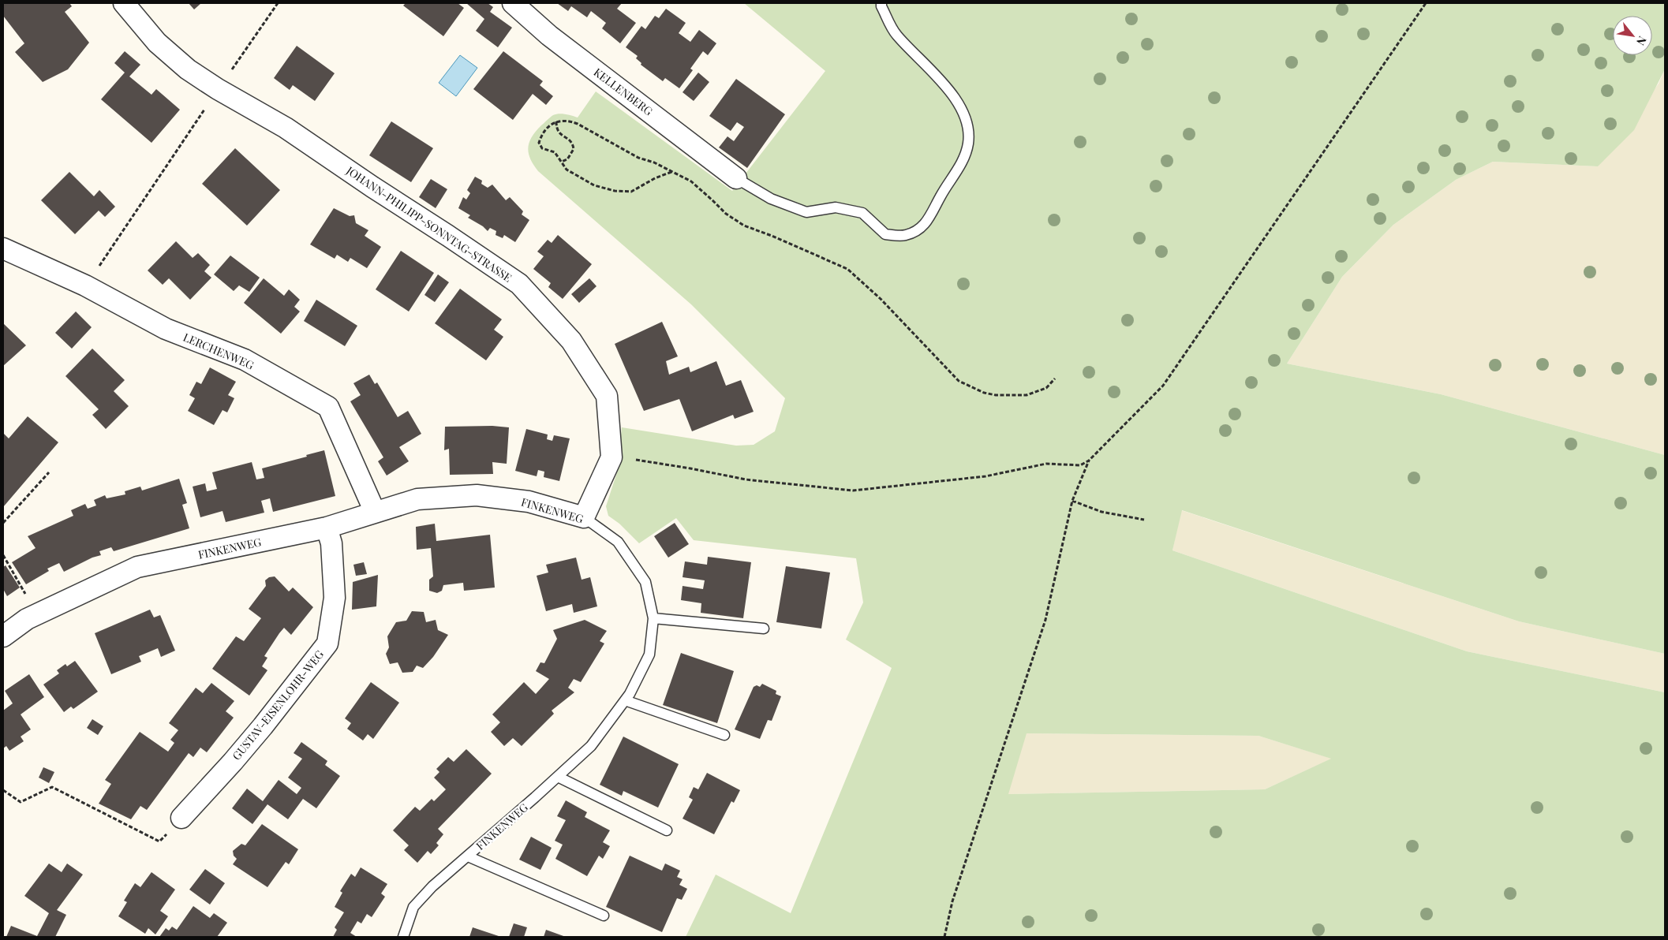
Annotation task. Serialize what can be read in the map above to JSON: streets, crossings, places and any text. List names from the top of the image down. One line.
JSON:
{"streets":{"street":["KELLENBERG","JOHANN-PHILIPP-SONNTAG-STRASSE","LERCHENWEG","FINKENWEG","GUSTAV-EISENLOHR-WEG"]},"crossings":[["JOHANN-PHILIPP-SONNTAG-STRASSE","FINKENWEG"],["LERCHENWEG","FINKENWEG"],["FINKENWEG","GUSTAV-EISENLOHR-WEG"]],"north":"bottom right"}
